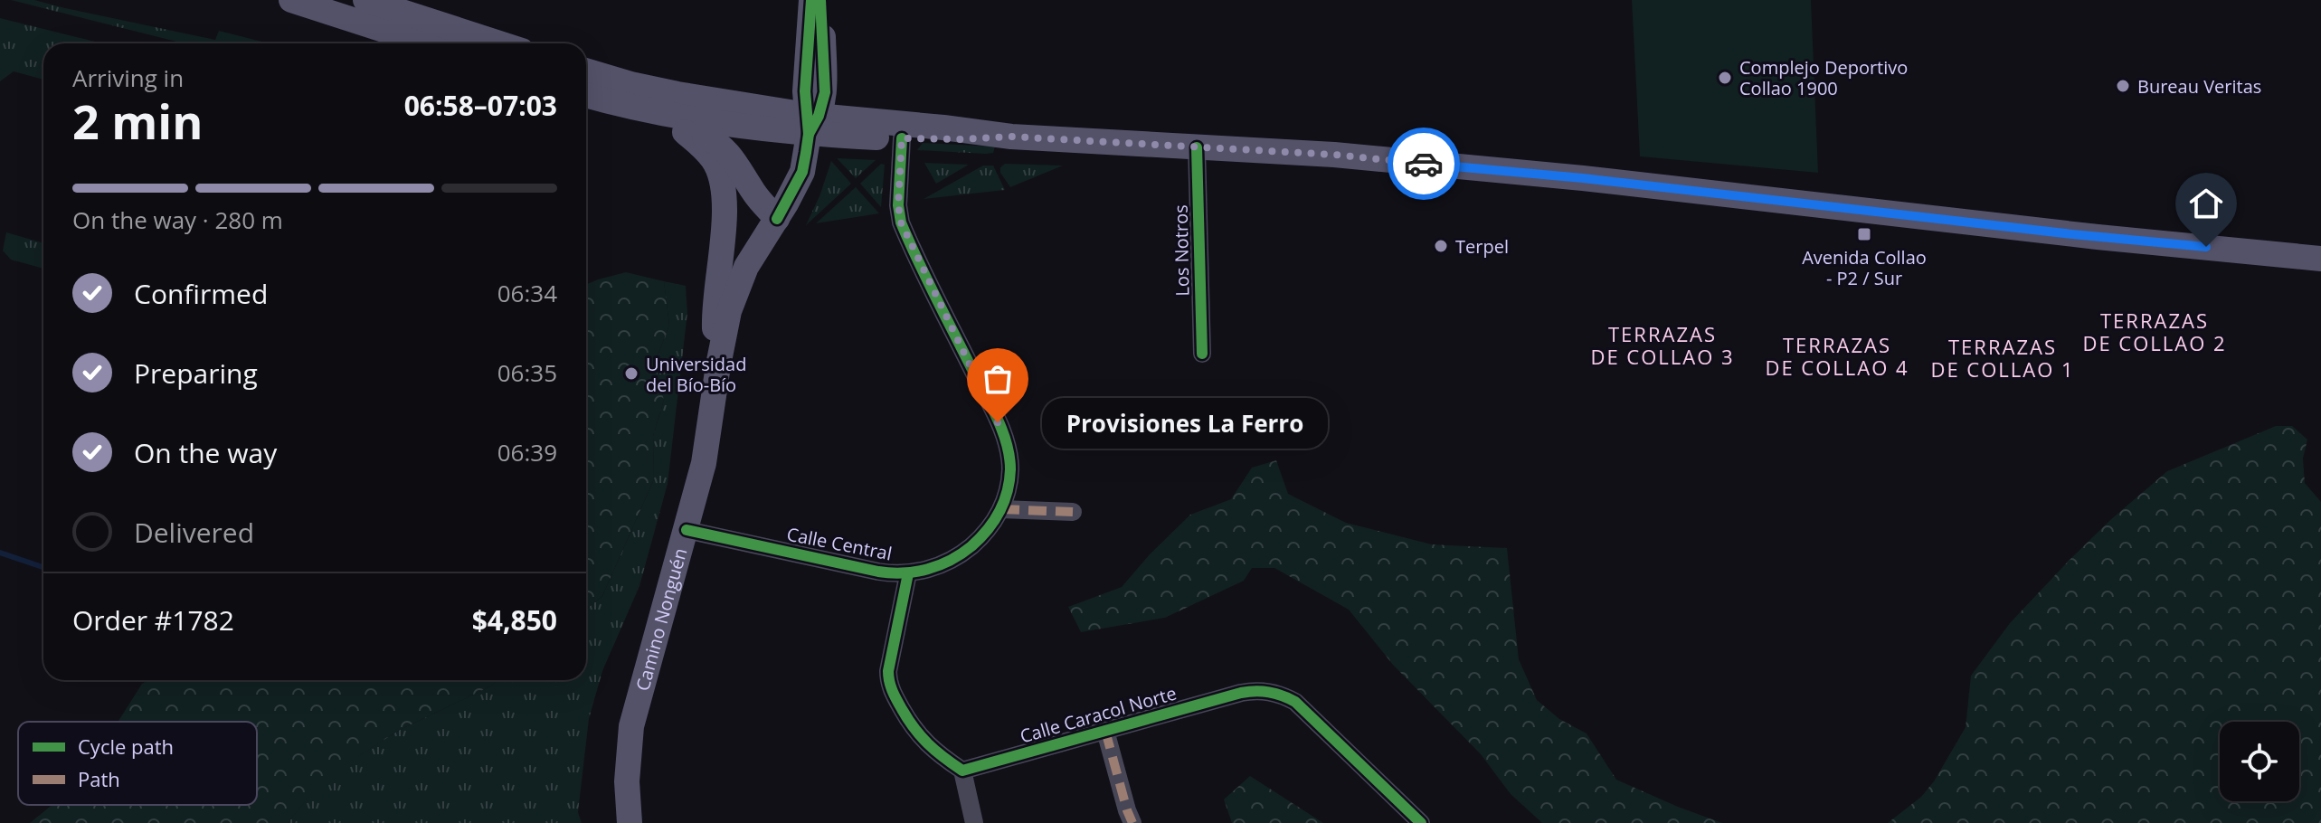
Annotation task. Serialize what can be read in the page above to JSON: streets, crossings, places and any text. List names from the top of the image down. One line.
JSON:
{"streets":{"main road":["Camino Nonguén"],"street":["Los Notros","Calle Central","Calle Caracol Norte"]},"crossings":[["Calle Central","Camino Nonguén"]],"districts":["TERRAZAS DE COLLAO 2","TERRAZAS DE COLLAO 3","TERRAZAS DE COLLAO 4","TERRAZAS DE COLLAO 1"],"places":{"other":["Complejo Deportivo Collao 1900","Bureau Veritas","Terpel","Universidad del Bío-Bío","Provisiones La Ferro"],"transit":["Avenida Collao - P2 / Sur"]},"legend":["Cycle path","Path"],"page":{"heading":["2 min","Arriving in","06:58–07:03"],"panel":["Order #1782","$4,850"],"bar":"On the way · 280 m","list":[["Confirmed","06:34"],["Preparing","06:35"],["On the way","06:39"],"Delivered"],"bubble":"Provisiones La Ferro"}}
